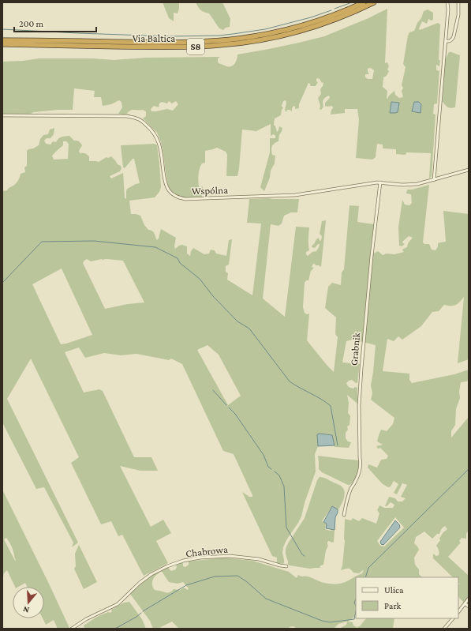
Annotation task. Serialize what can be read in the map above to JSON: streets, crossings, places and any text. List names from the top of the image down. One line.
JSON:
{"streets":{"highway":["Via Baltica","S8"],"street":["Wspólna","Grabnik","Chabrowa"]},"crossings":[["Wspólna","Grabnik"]],"legend":["Ulica","Park"],"scale_bar":"200 m","north":"bottom"}
